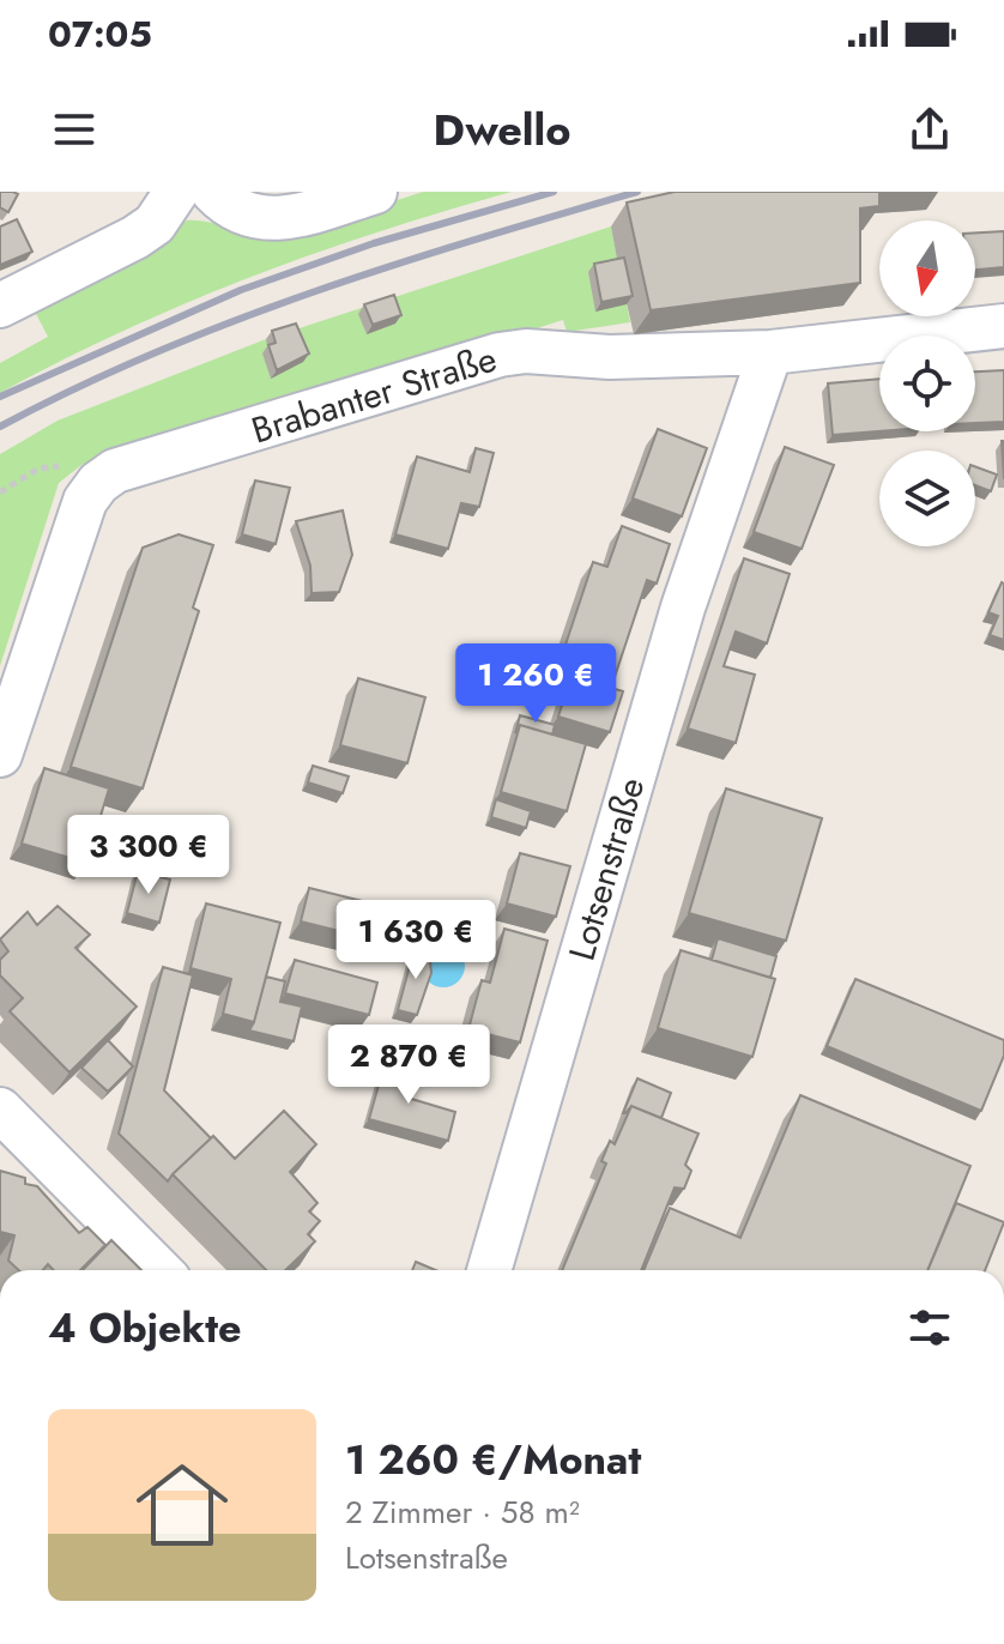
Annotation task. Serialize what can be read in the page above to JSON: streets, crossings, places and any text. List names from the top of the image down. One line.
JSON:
{"streets":{"street":["Brabanter Straße","Lotsenstraße"]},"crossings":[["Brabanter Straße","Lotsenstraße"]],"north":"bottom","page":{"status":"07:05","header":"Dwello","price":["1 260 €","3 300 €","1 630 €","2 870 €"],"heading":"4 Objekte","list":[{"name":"1 260 €/Monat","note":"2 Zimmer · 58 m² · Lotsenstraße"}]}}
